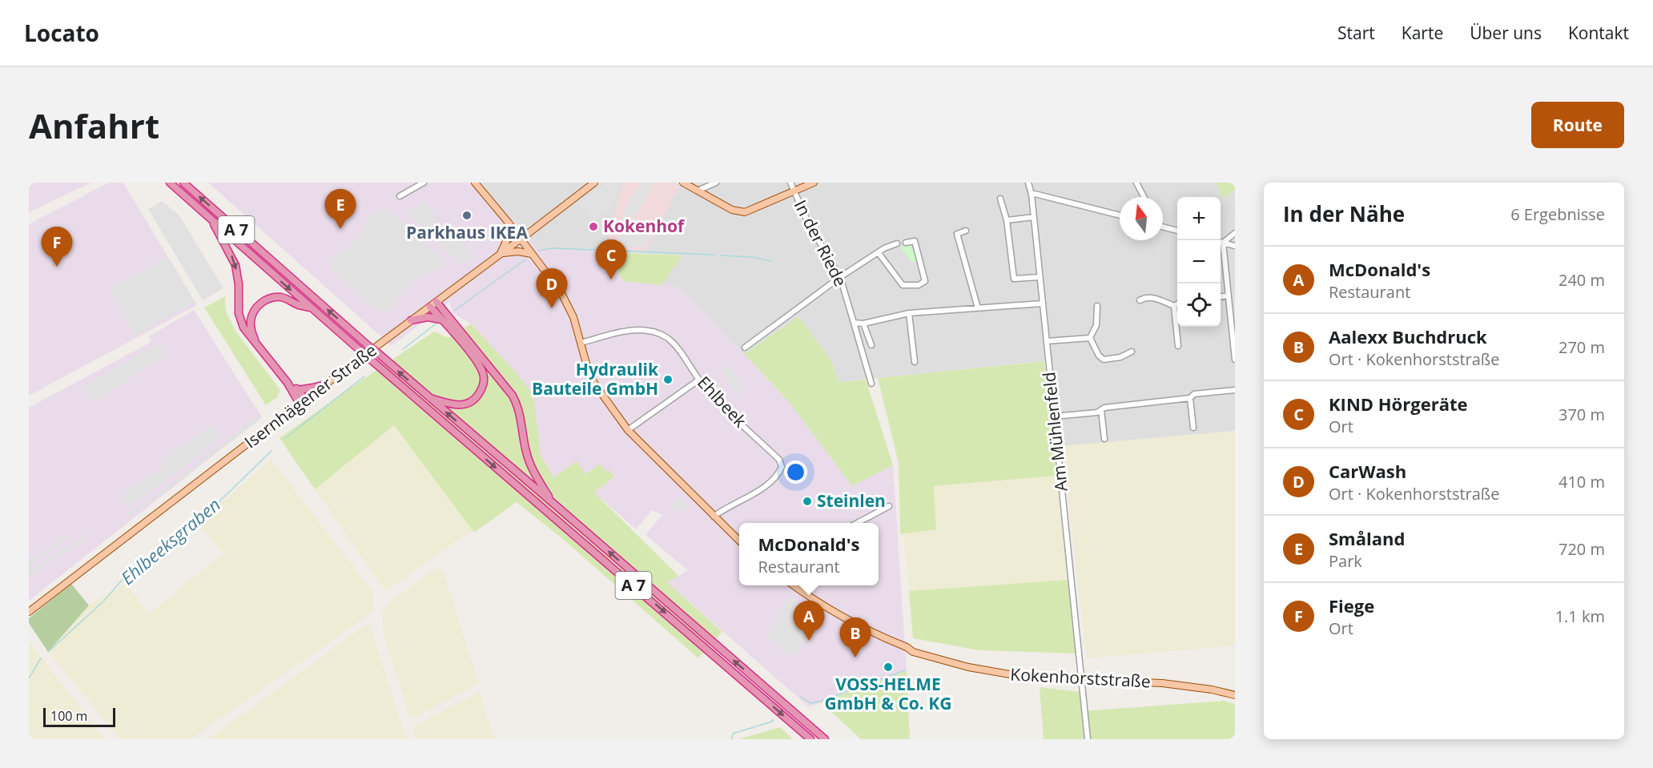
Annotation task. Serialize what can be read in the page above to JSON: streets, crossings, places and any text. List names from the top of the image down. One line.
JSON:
{"streets":{"highway":["A 7"],"main road":["Isernhägener Straße","Kokenhorststraße"],"street":["In der Riede","Ehlbeek","Am Mühlenfeld"]},"crossings":[["Am Mühlenfeld","Kokenhorststraße"]],"water":["Ehlbeeksgraben"],"places":["Parkhaus IKEA","Kokenhof","Hydraulik Bauteile GmbH","Steinlen","VOSS-HELME GmbH & Co. KG"],"scale_bar":"100 m","north":"top","page":{"header":"Locato","nav":["Start","Karte","Über uns","Kontakt"],"buttons":"Route","title":"Anfahrt","heading":["In der Nähe","6 Ergebnisse"],"pins":["E","F","C","D","A","B"],"map_buttons":["+","−"],"list":[{"mark":"A","name":"McDonald's","note":"Restaurant","value":"240 m"},{"mark":"B","name":"Aalexx Buchdruck","note":"Ort · Kokenhorststraße","value":"270 m"},{"mark":"C","name":"KIND Hörgeräte","note":"Ort","value":"370 m"},{"mark":"D","name":"CarWash","note":"Ort · Kokenhorststraße","value":"410 m"},{"mark":"E","name":"Småland","note":"Park","value":"720 m"},{"mark":"F","name":"Fiege","note":"Ort","value":"1.1 km"}],"popup":["McDonald's","Restaurant"],"scale":"100 m"}}
